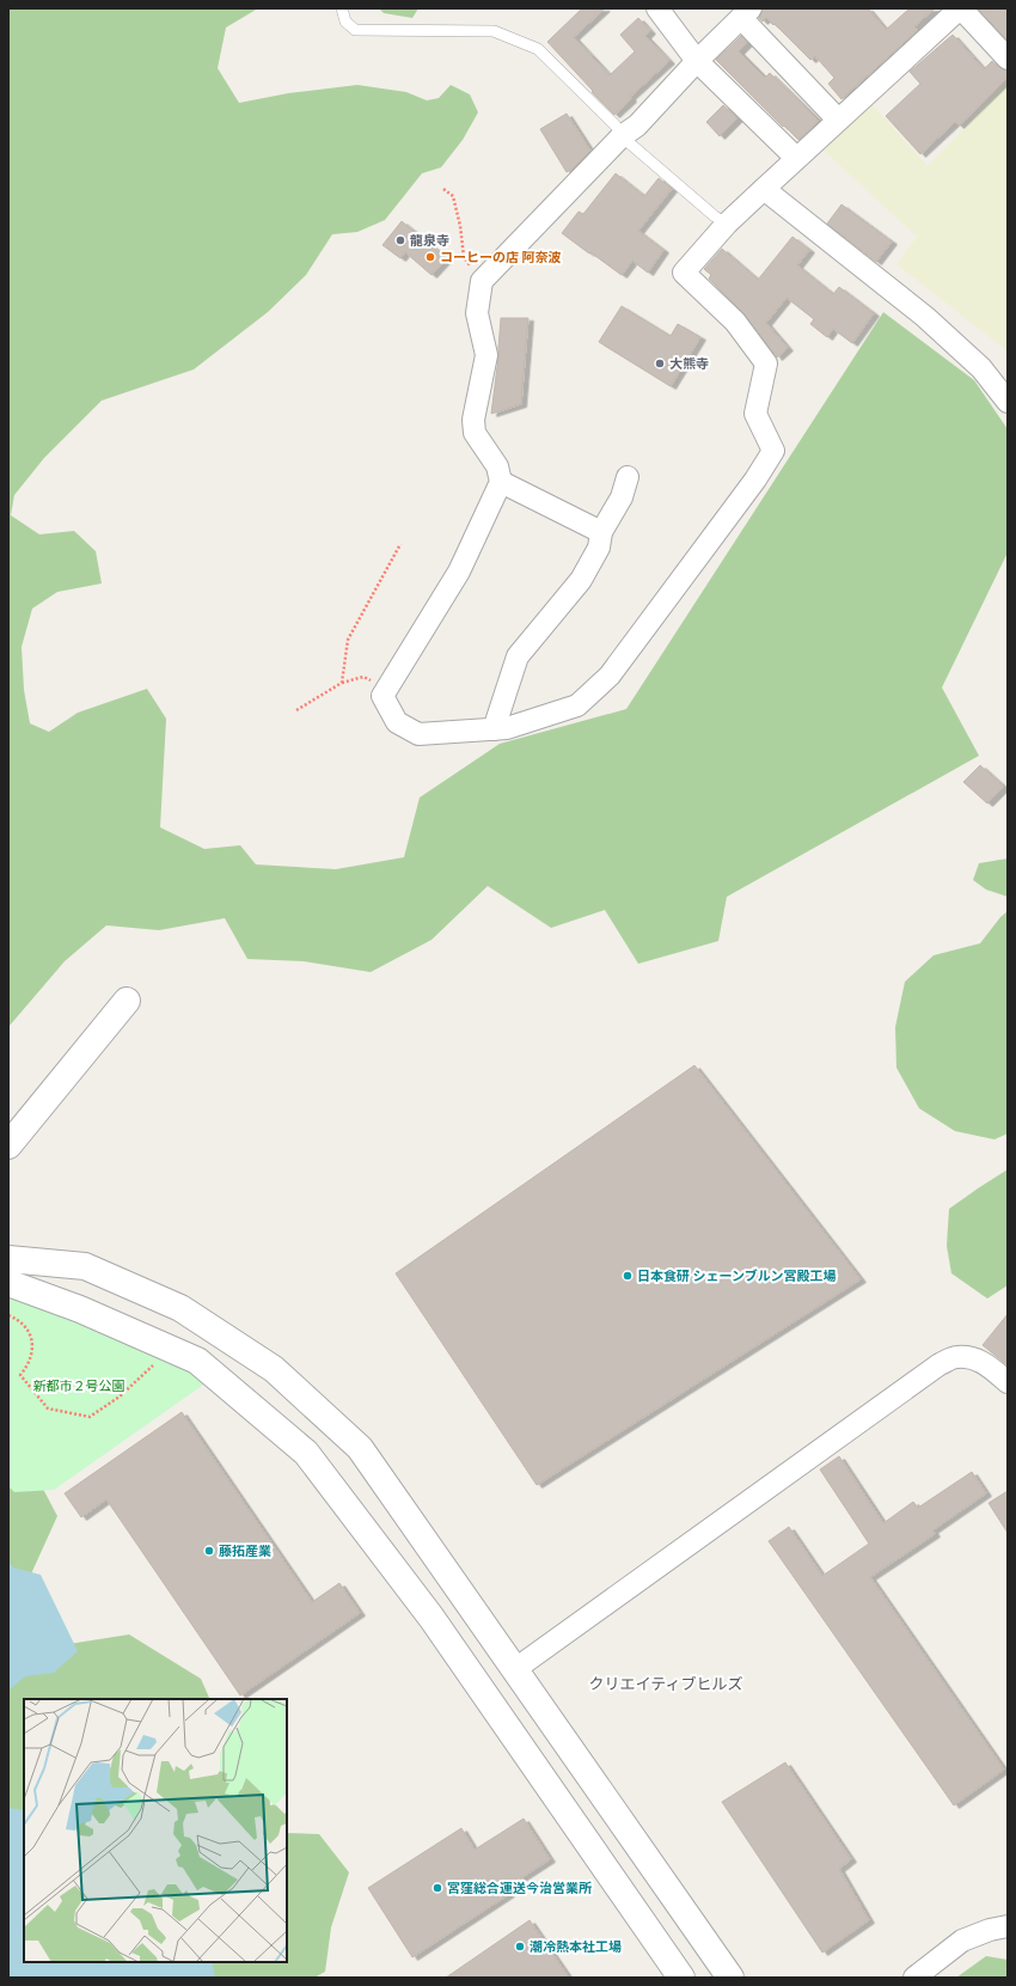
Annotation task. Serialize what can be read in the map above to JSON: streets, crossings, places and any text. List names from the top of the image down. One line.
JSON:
{"districts":["クリエイティブヒルズ"],"parks":["新都市２号公園"],"places":["龍泉寺","コーヒーの店 阿奈波","大熊寺","日本食研 シェーンブルン宮殿工場","藤拓産業","宮窪総合運送今治営業所","潮冷熱本社工場"]}
